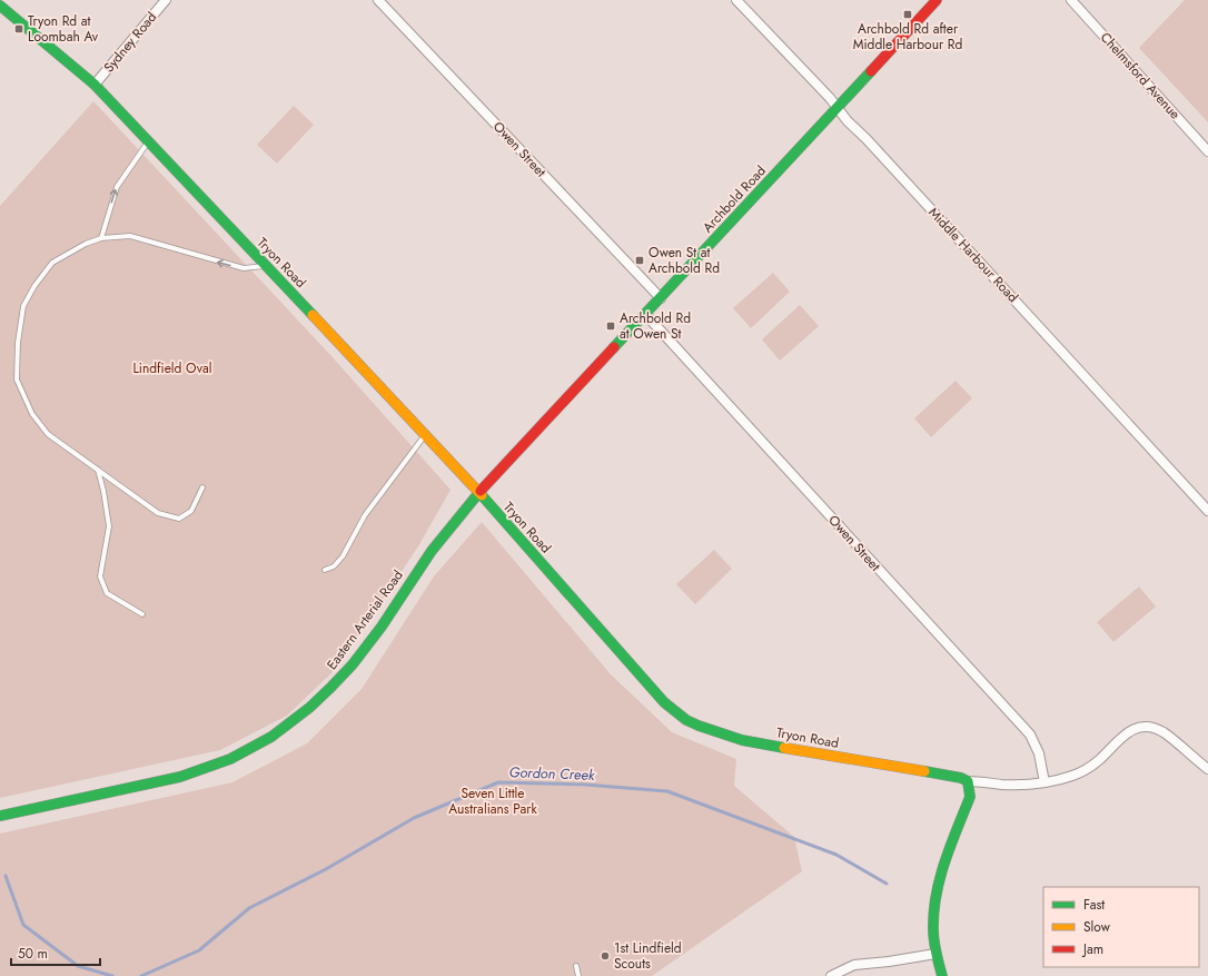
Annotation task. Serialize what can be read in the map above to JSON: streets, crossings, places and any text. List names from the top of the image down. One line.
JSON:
{"streets":{"street":["Sydney Road","Chelmsford Avenue","Owen Street","Archbold Road","Middle Harbour Road","Tryon Road","Eastern Arterial Road"]},"crossings":[["Sydney Road","Tryon Road"],["Owen Street","Archbold Road"],["Archbold Road","Middle Harbour Road"],["Archbold Road","Tryon Road"],["Archbold Road","Eastern Arterial Road"],["Tryon Road","Eastern Arterial Road"]],"water":["Gordon Creek"],"parks":["Lindfield Oval","Seven Little Australians Park"],"places":{"transit":["Archbold Rd after Middle Harbour Rd","Tryon Rd at Loombah Av","Owen St at Archbold Rd","Archbold Rd at Owen St"],"other":["1st Lindfield Scouts"]},"legend":["Fast","Slow","Jam"],"scale_bar":"50 m"}
